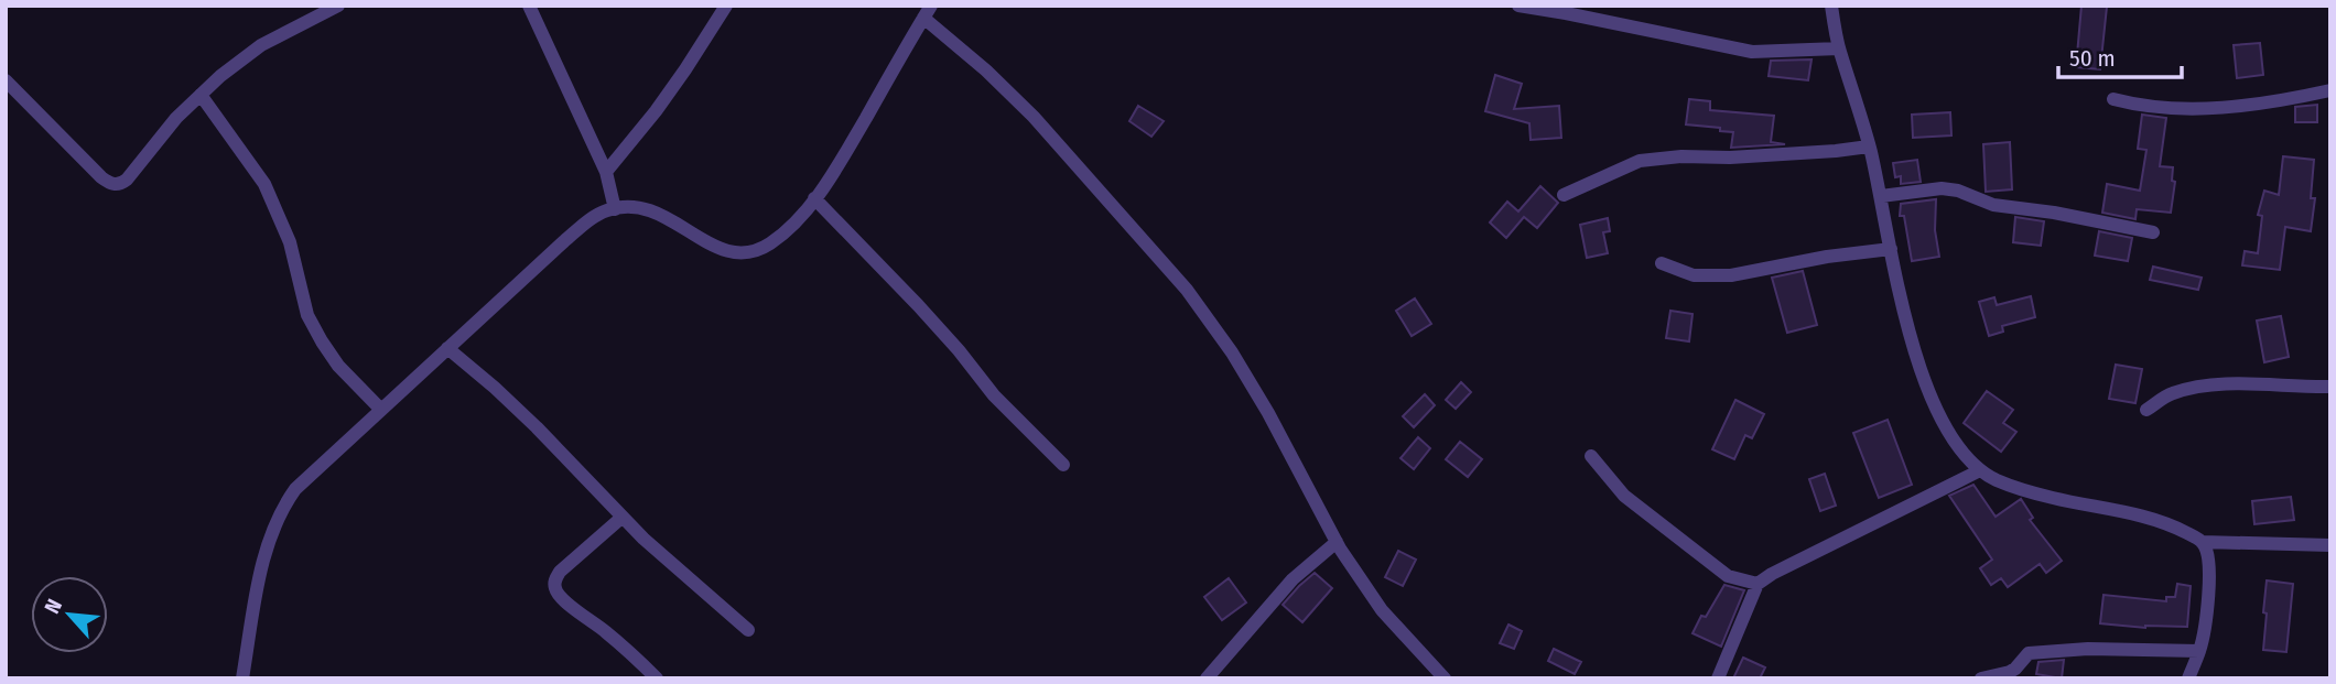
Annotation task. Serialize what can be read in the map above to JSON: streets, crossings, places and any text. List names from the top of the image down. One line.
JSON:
{"scale_bar":"50 m","north":"top left"}
